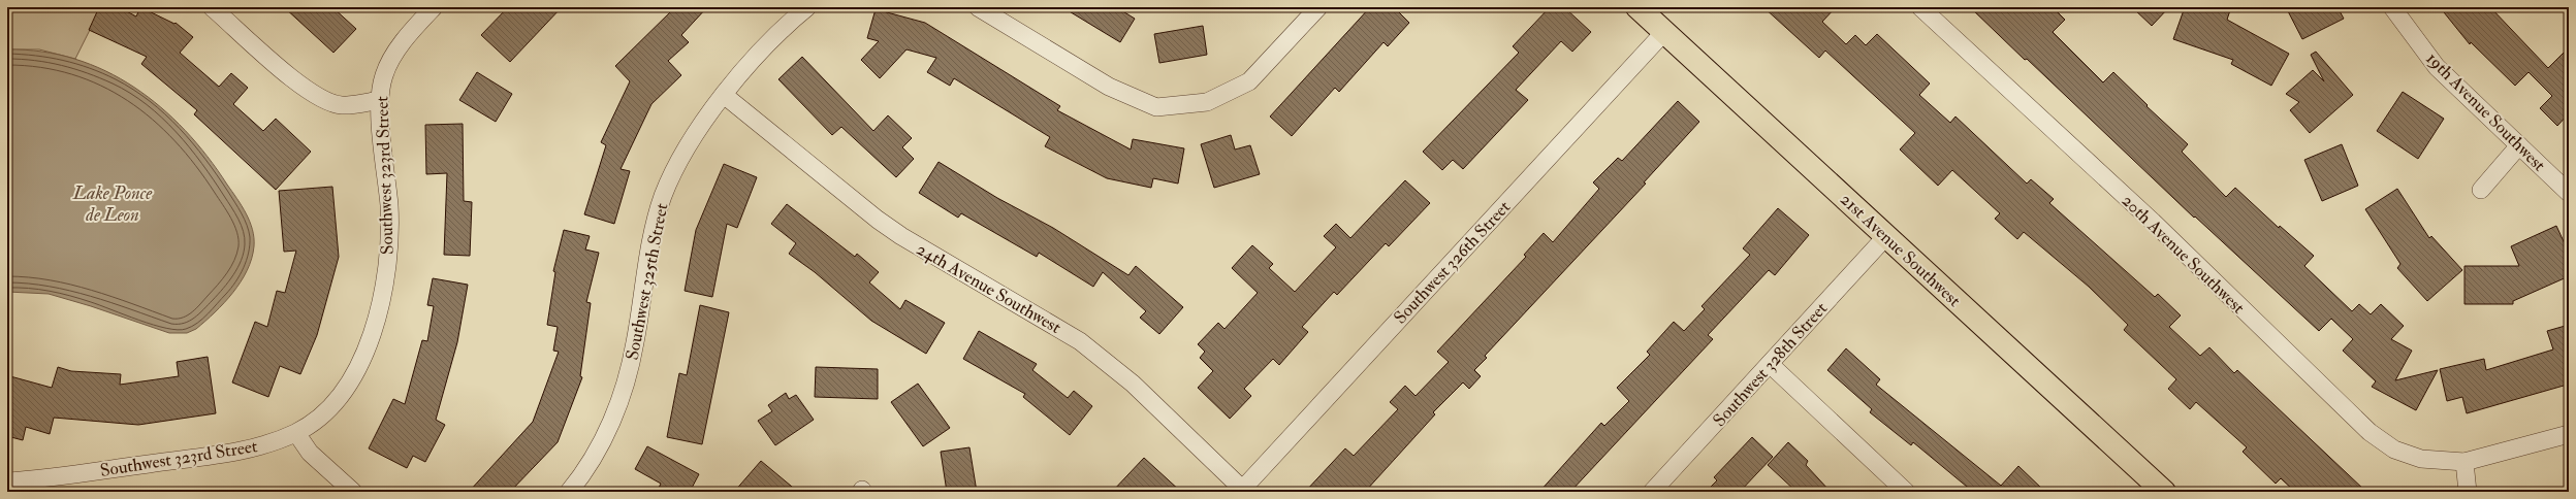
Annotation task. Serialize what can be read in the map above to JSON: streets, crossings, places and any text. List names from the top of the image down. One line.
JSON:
{"streets":{"main road":["21st Avenue Southwest"],"street":["19th Avenue Southwest","Southwest 323rd Street","20th Avenue Southwest","Southwest 326th Street","Southwest 325th Street","24th Avenue Southwest","Southwest 328th Street"]},"crossings":[["21st Avenue Southwest","Southwest 326th Street"],["21st Avenue Southwest","Southwest 328th Street"],["Southwest 326th Street","24th Avenue Southwest"],["Southwest 325th Street","24th Avenue Southwest"]],"water":["Lake Ponce de Leon"]}
